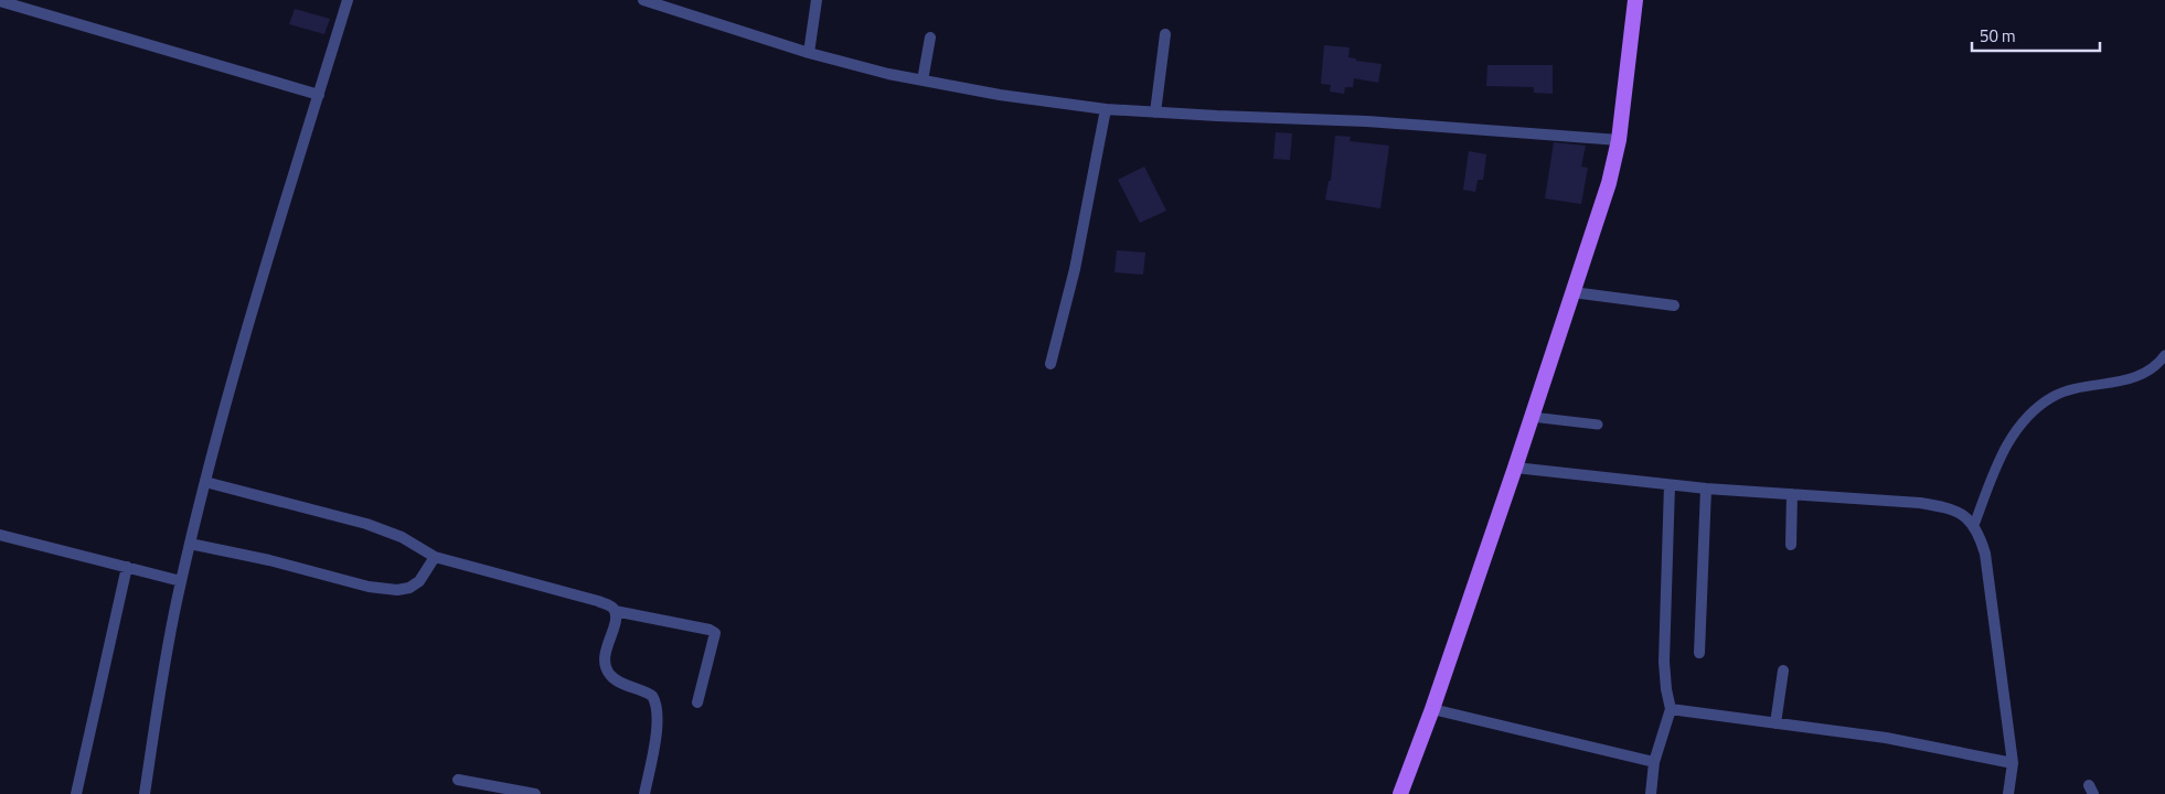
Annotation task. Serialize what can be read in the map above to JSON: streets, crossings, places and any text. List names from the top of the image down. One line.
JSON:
{"scale_bar":"50 m"}
